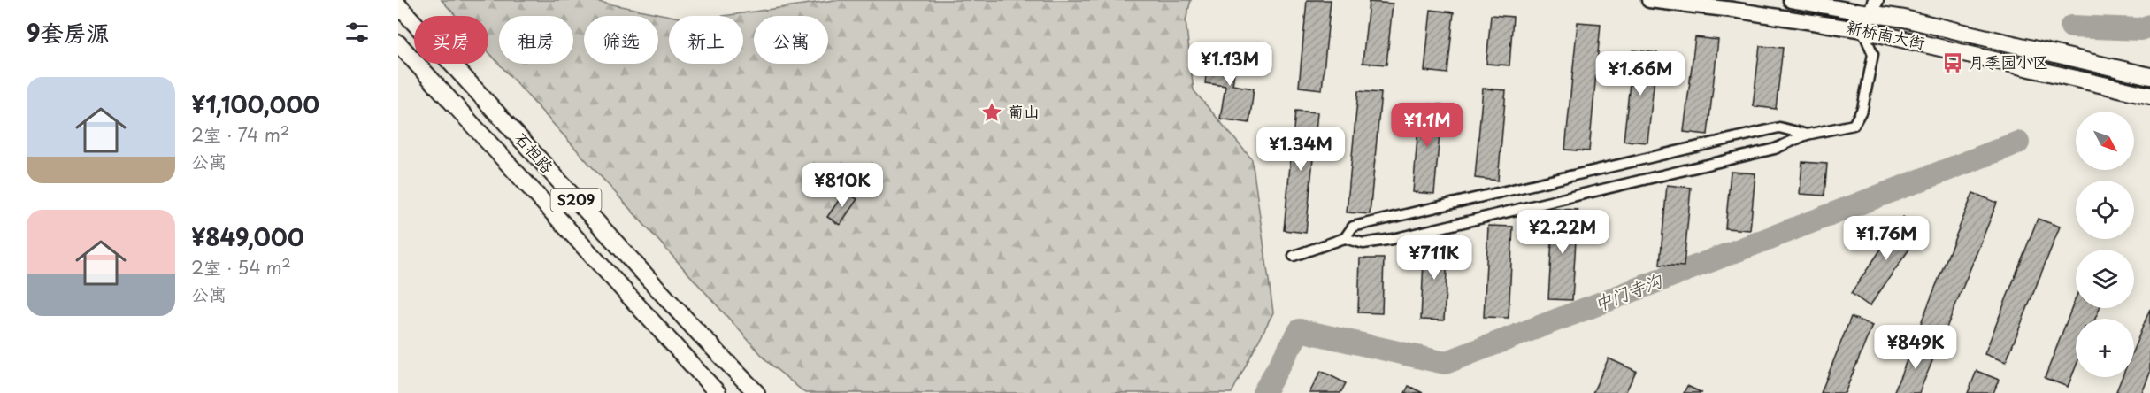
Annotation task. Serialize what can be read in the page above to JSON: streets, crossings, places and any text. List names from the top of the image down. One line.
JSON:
{"streets":{"main road":["新桥南大街","石担路","S209"]},"water":["中门寺沟"],"places":{"bus stop":["月季园小区"],"place":["葡山"]},"north":"bottom right","page":{"heading":"9套房源","chip":["买房","租房","筛选","新上","公寓"],"price":["¥1.13M","¥1.66M","¥1.1M","¥1.34M","¥810K","¥2.22M","¥1.76M","¥711K","¥849K"],"list":[{"name":"¥1,100,000","note":"2室 · 74 m² · 公寓"},{"name":"¥849,000","note":"2室 · 54 m² · 公寓"}],"map_buttons":"+"}}
